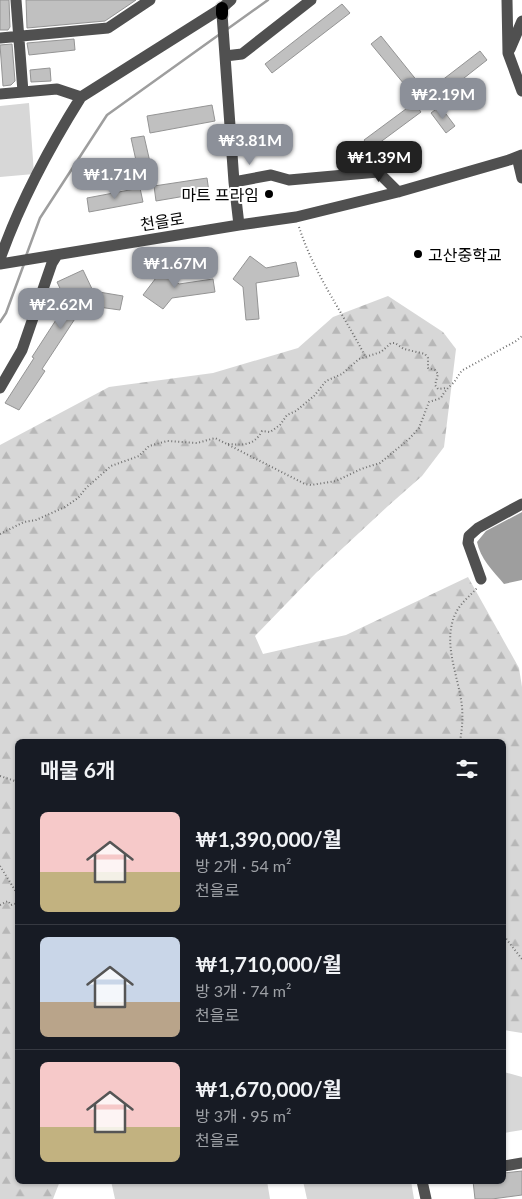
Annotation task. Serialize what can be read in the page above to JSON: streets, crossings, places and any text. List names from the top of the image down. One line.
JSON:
{"streets":{"street":["천을로"]},"places":["마트 프라임","고산중학교"],"page":{"price":["₩2.19M","₩3.81M","₩1.39M","₩1.71M","₩1.67M","₩2.62M"],"heading":"매물 6개","list":[{"name":"₩1,390,000/월","note":"방 2개 · 54 m² · 천을로"},{"name":"₩1,710,000/월","note":"방 3개 · 74 m² · 천을로"},{"name":"₩1,670,000/월","note":"방 3개 · 95 m² · 천을로"}]}}
